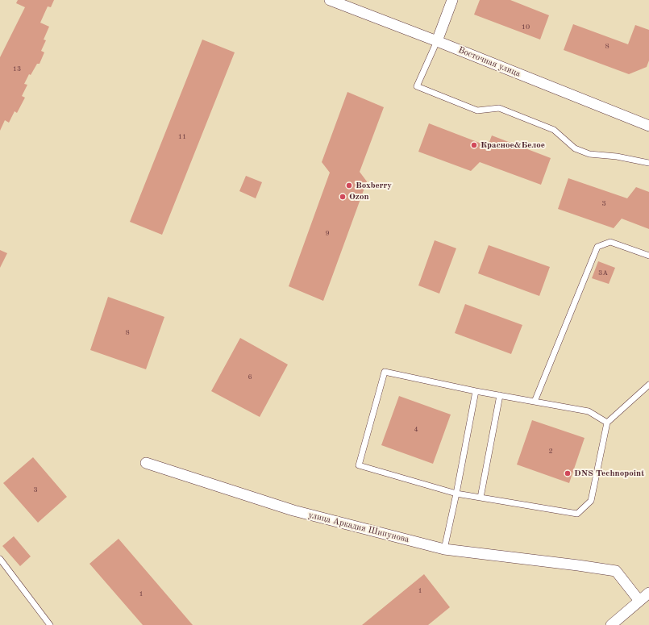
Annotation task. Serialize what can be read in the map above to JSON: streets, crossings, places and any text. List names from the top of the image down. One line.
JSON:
{"streets":{"street":["Восточная улица","улица Аркадия Шипунова"]},"places":["Красное&Белое","Boxberry","Ozon","DNS Technopoint"],"house_numbers":["10","8","13","11","3","9","3А","8","6","4","2","3","1","1"]}
